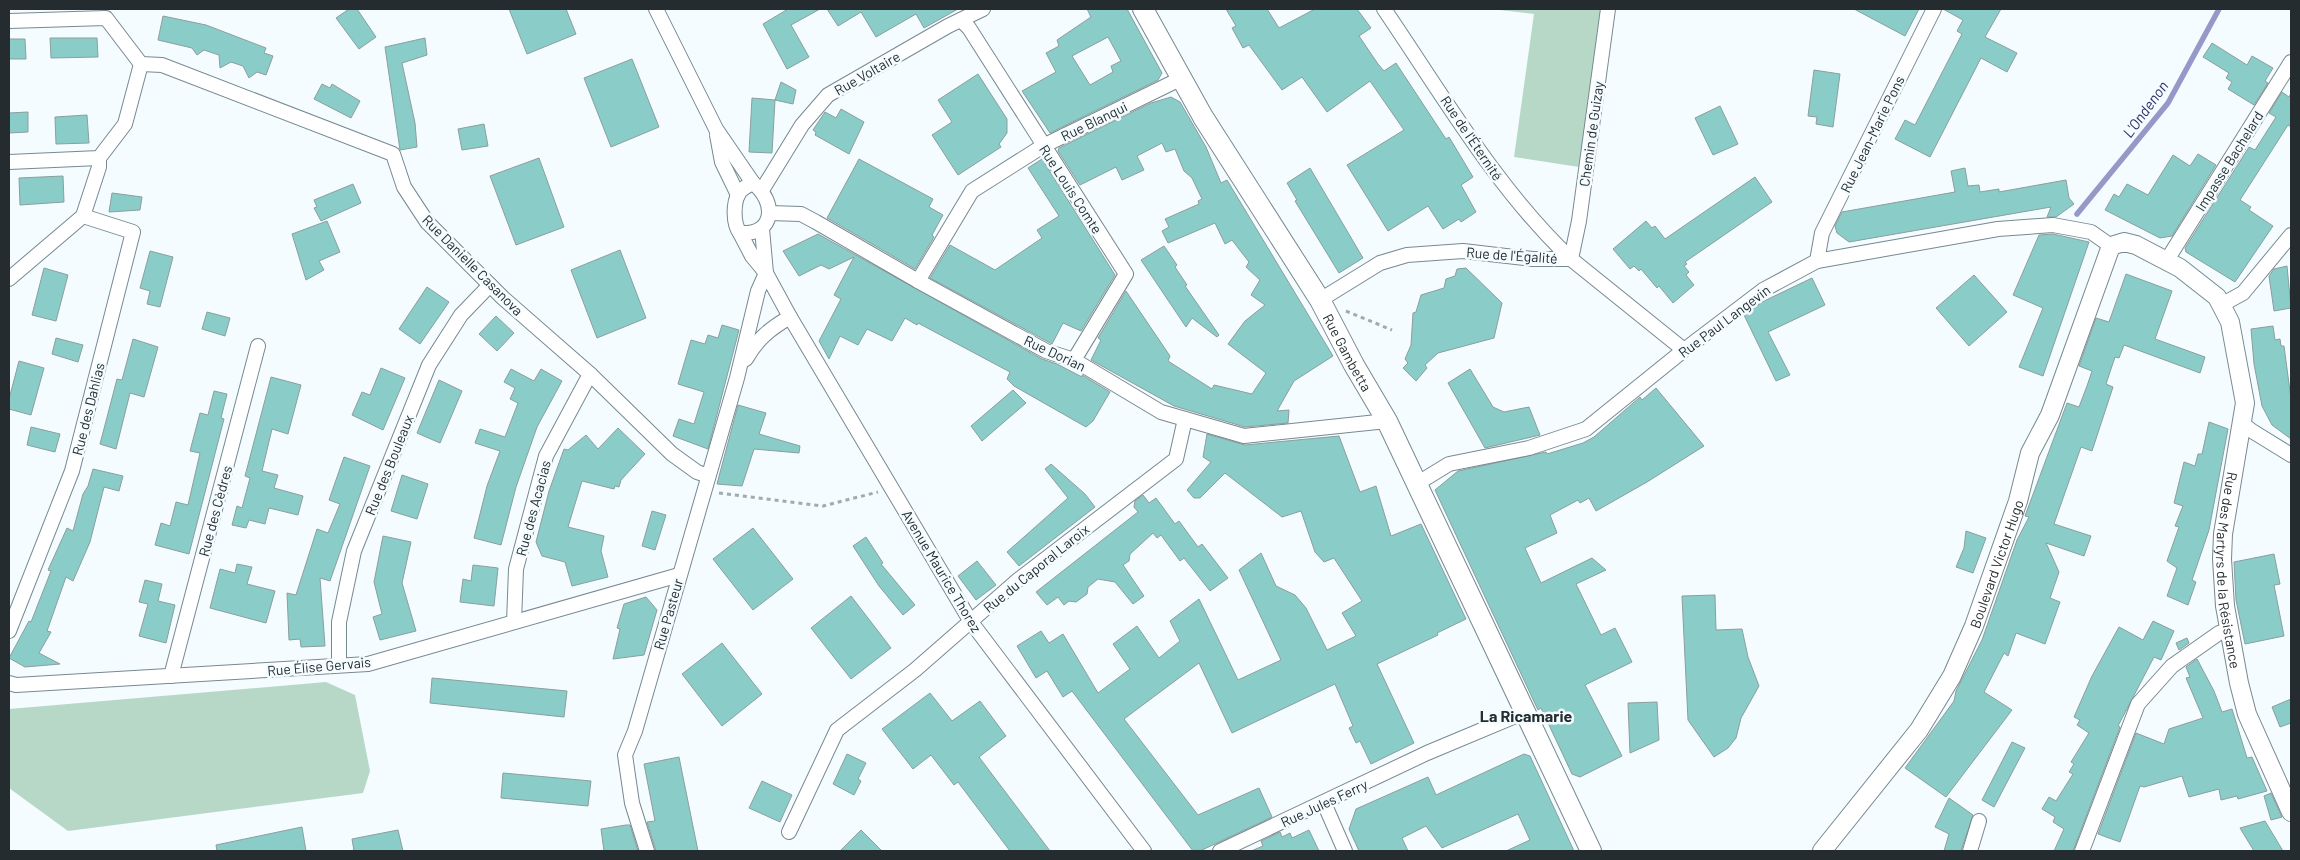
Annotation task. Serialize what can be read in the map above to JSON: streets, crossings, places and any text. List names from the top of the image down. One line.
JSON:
{"streets":{"main road":["Rue Gambetta"],"street":["Rue Voltaire","Rue Blanqui","Chemin de Guizay","Rue Jean-Marie Pons","Rue de l'Éternité","Impasse Bachelard","Rue Louis Comte","Rue de l'Égalité","Rue Danielle Casanova","Rue Paul Langevin","Rue Dorian","Rue des Dahlias","Rue des Bouleaux","Rue des Acacias","Rue des Cèdres","Boulevard Victor Hugo","Rue du Caporal Laroix","Rue des Martyrs de la Résistance","Avenue Maurice Thorez","Rue Pasteur","Rue Élise Gervais","Rue Jules Ferry"]},"crossings":[["Rue Voltaire","Rue Louis Comte"],["Rue Voltaire","Rue Dorian"],["Rue Voltaire","Avenue Maurice Thorez"],["Rue Blanqui","Rue Louis Comte"],["Rue Blanqui","Rue Dorian"],["Rue Blanqui","Rue Gambetta"],["Chemin de Guizay","Rue de l'Éternité"],["Chemin de Guizay","Rue de l'Égalité"],["Rue Jean-Marie Pons","Rue Paul Langevin"],["Rue de l'Éternité","Rue de l'Égalité"],["Impasse Bachelard","Rue des Martyrs de la Résistance"],["Rue Louis Comte","Rue Dorian"],["Rue de l'Égalité","Rue Paul Langevin"],["Rue de l'Égalité","Rue Gambetta"],["Rue Danielle Casanova","Rue des Bouleaux"],["Rue Danielle Casanova","Rue des Acacias"],["Rue Danielle Casanova","Rue Pasteur"],["Rue Paul Langevin","Rue Gambetta"],["Rue Paul Langevin","Boulevard Victor Hugo"],["Rue Paul Langevin","Rue des Martyrs de la Résistance"],["Rue Dorian","Rue Gambetta"],["Rue Dorian","Rue du Caporal Laroix"],["Rue Dorian","Avenue Maurice Thorez"],["Rue Gambetta","Rue Jules Ferry"],["Rue des Bouleaux","Rue Élise Gervais"],["Rue des Acacias","Rue Élise Gervais"],["Rue des Cèdres","Rue Élise Gervais"],["Boulevard Victor Hugo","Rue des Martyrs de la Résistance"],["Rue du Caporal Laroix","Avenue Maurice Thorez"],["Avenue Maurice Thorez","Rue Pasteur"],["Rue Pasteur","Rue Élise Gervais"]],"districts":["La Ricamarie"],"water":["L'Ondenon"]}
